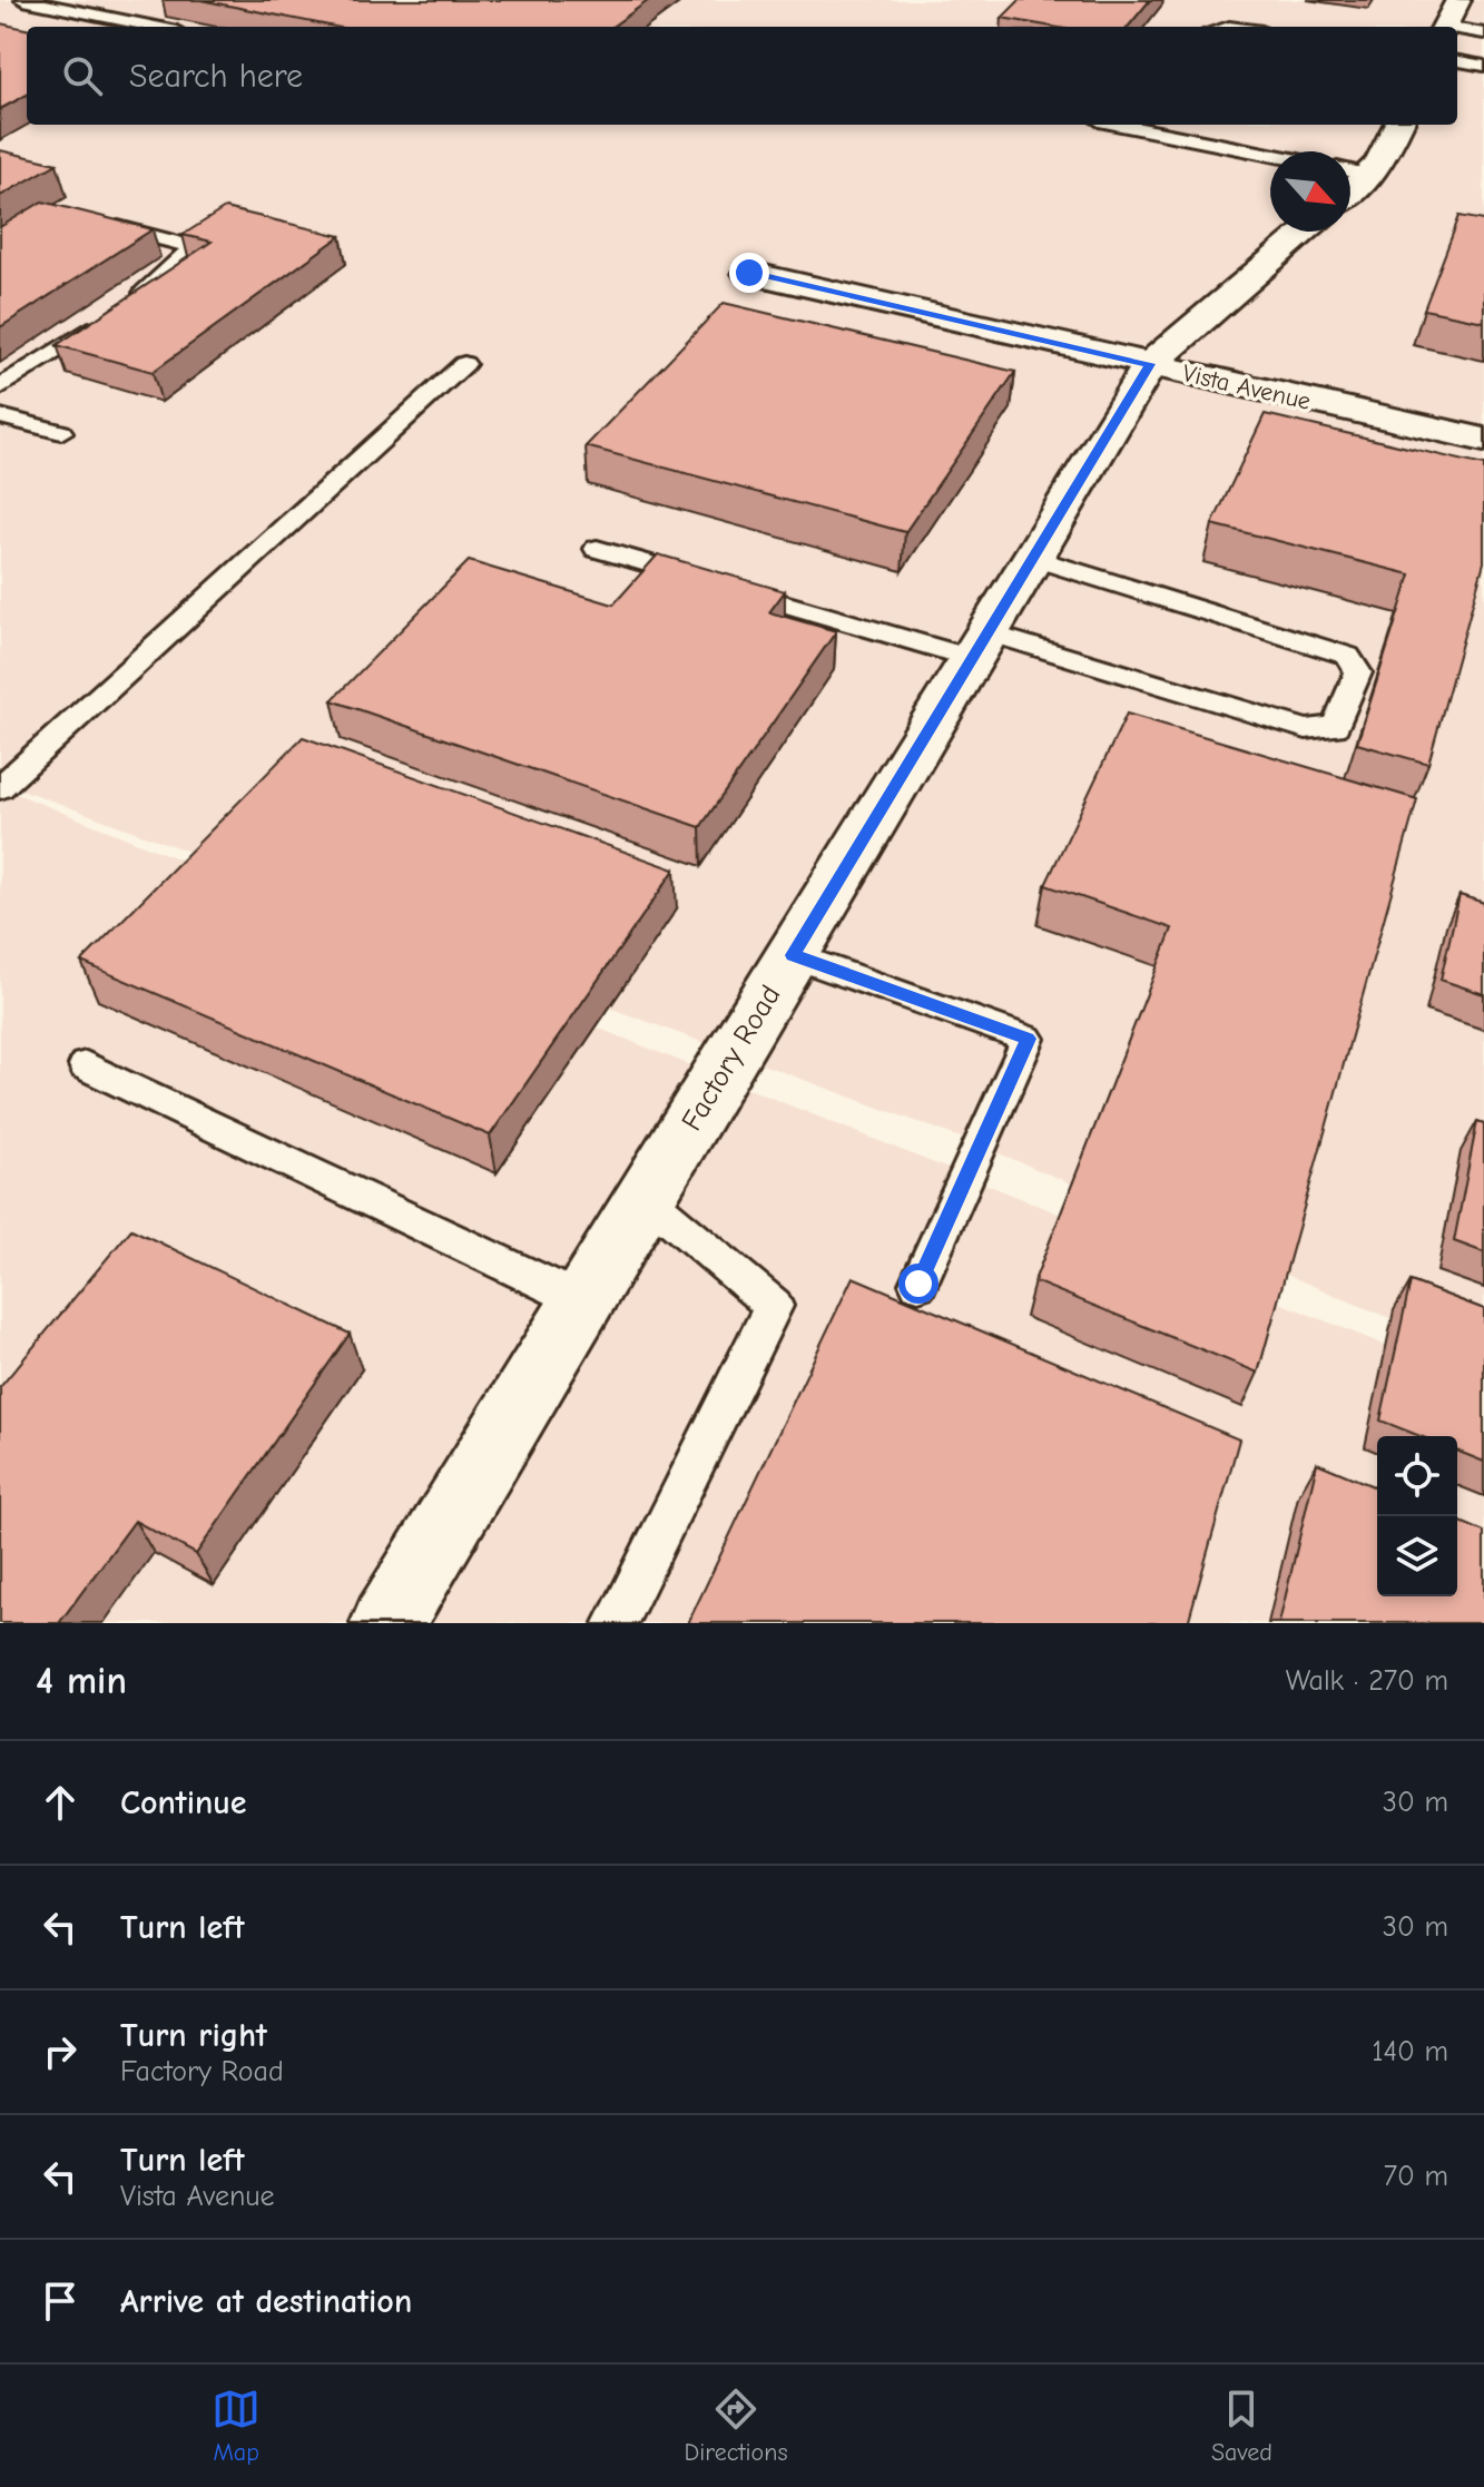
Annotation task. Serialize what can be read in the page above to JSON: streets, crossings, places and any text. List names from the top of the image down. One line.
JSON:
{"streets":{"street":["Vista Avenue","Factory Road"]},"crossings":[["Vista Avenue","Factory Road"]],"north":"bottom right","page":{"search":"Search here","heading":["4 min","Walk · 270 m"],"list":[["Continue","30 m"],["Turn left","30 m"],["Turn right","Factory Road","140 m"],["Turn left","Vista Avenue","70 m"],"Arrive at destination"],"nav":["Map","Directions","Saved"]}}
